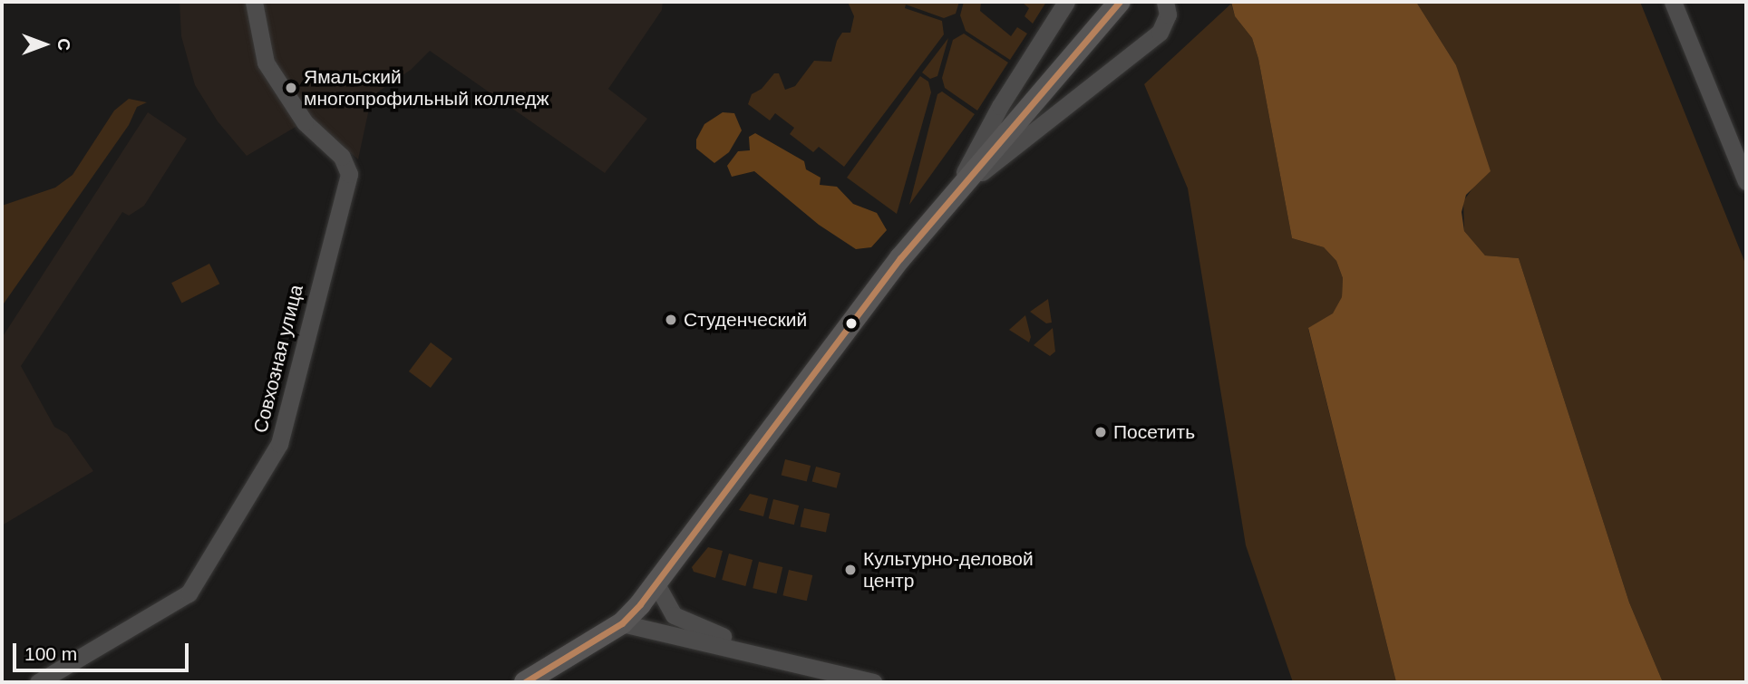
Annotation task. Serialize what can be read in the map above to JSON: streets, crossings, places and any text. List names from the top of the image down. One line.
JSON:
{"streets":{"street":["Совхозная улица"]},"places":["Ямальский многопрофильный колледж","Студенческий","Посетить","Культурно-деловой центр"],"scale_bar":"100 m","north":"right"}
